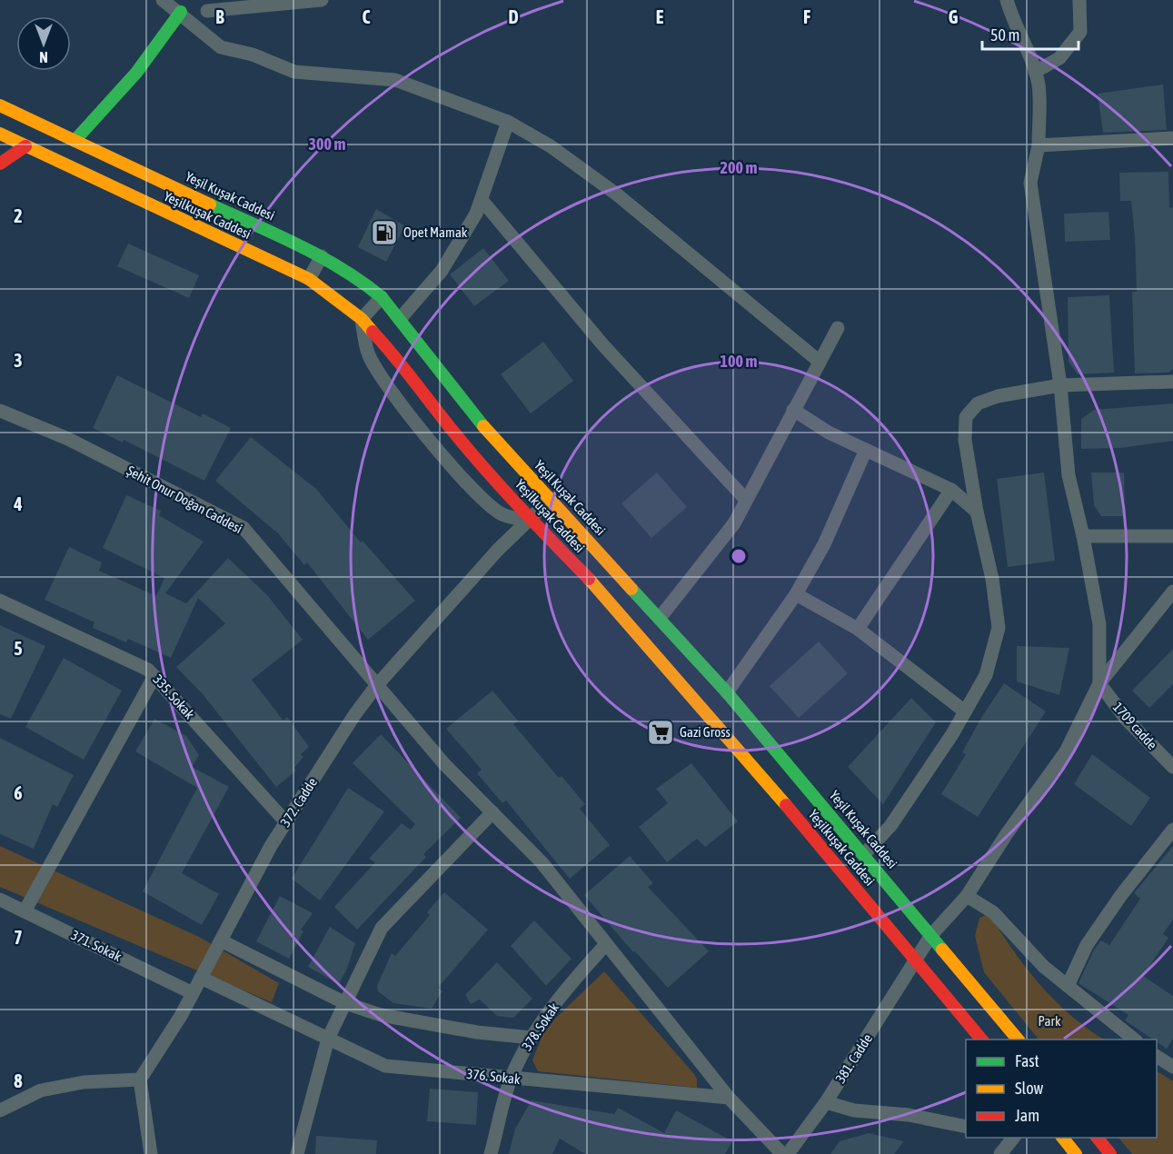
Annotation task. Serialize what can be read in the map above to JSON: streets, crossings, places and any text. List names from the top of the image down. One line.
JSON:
{"streets":{"main road":["Yeşil Kuşak Caddesi","Yeşilkuşak Caddesi"],"street":["Şehit Onur Doğan Caddesi","335. Sokak","1709 cadde","372. Cadde","371. Sokak","378. Sokak","381. Cadde","376. Sokak"]},"crossings":[["Yeşil Kuşak Caddesi","372. Cadde"],["Yeşil Kuşak Caddesi","381. Cadde"],["Yeşilkuşak Caddesi","372. Cadde"],["Yeşilkuşak Caddesi","381. Cadde"],["Şehit Onur Doğan Caddesi","372. Cadde"],["Şehit Onur Doğan Caddesi","378. Sokak"],["Şehit Onur Doğan Caddesi","376. Sokak"],["335. Sokak","372. Cadde"],["1709 cadde","381. Cadde"],["372. Cadde","371. Sokak"],["372. Cadde","376. Sokak"],["378. Sokak","376. Sokak"]],"parks":["Park"],"places":{"fuel station":["Opet Mamak"],"supermarket":["Gazi Gross"]},"legend":["Fast","Slow","Jam"],"scale_bar":"50 m","north":"bottom","grid":{"columns":["B","C","D","E","F","G"],"rows":["2","3","4","5","6","7","8"]},"rings":["300 m","200 m","100 m"]}
